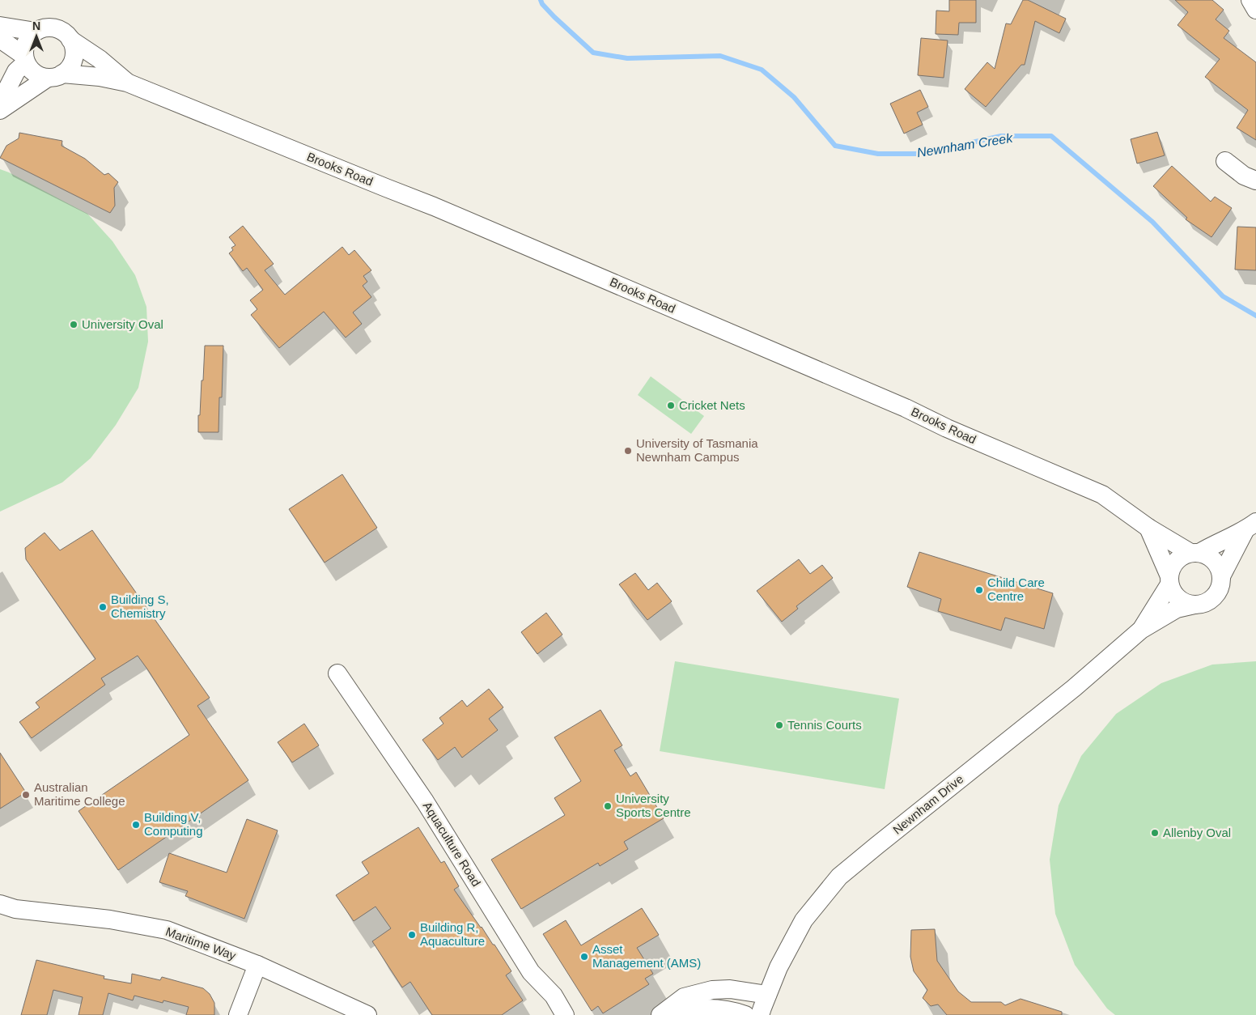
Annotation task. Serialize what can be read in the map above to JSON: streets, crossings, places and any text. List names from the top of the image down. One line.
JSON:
{"streets":{"street":["Brooks Road","Newnham Drive","Aquaculture Road","Maritime Way"]},"crossings":[["Brooks Road","Newnham Drive"]],"water":["Newnham Creek"],"places":["University Oval","Cricket Nets","University of Tasmania Newnham Campus","Child Care Centre","Building S, Chemistry","Tennis Courts","Australian Maritime College","University Sports Centre","Building V, Computing","Allenby Oval","Building R, Aquaculture","Asset Management (AMS)"],"north":"top"}
